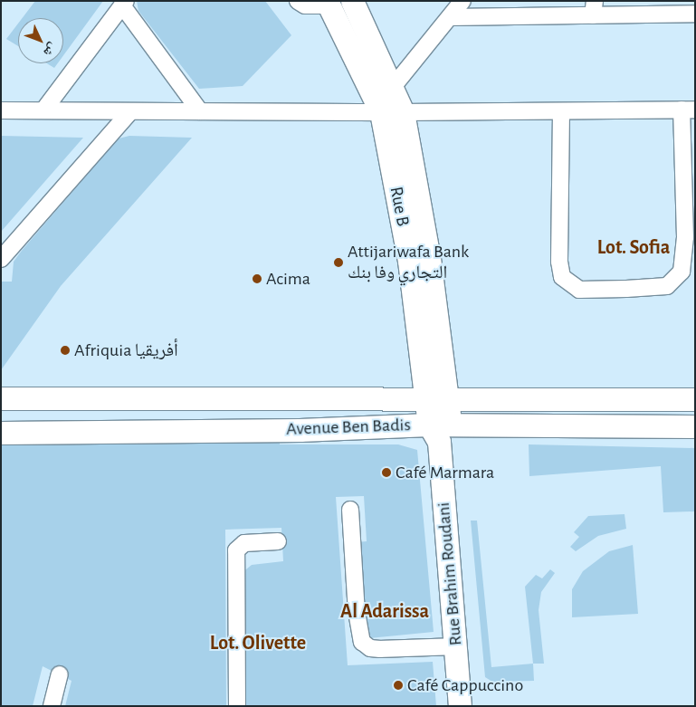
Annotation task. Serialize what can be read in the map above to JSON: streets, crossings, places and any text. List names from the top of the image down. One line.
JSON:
{"streets":{"main road":["Rue B","Avenue Ben Badis","Rue Brahim Roudani"]},"crossings":[["Rue B","Avenue Ben Badis"],["Rue B","Rue Brahim Roudani"],["Avenue Ben Badis","Rue Brahim Roudani"]],"districts":["Lot. Sofia","Al Adarissa","Lot. Olivette"],"places":["Attijariwafa Bank التجاري وفا بنك","Acima","Afriquia أفريقيا","Café Marmara","Café Cappuccino"],"north":"bottom right"}
